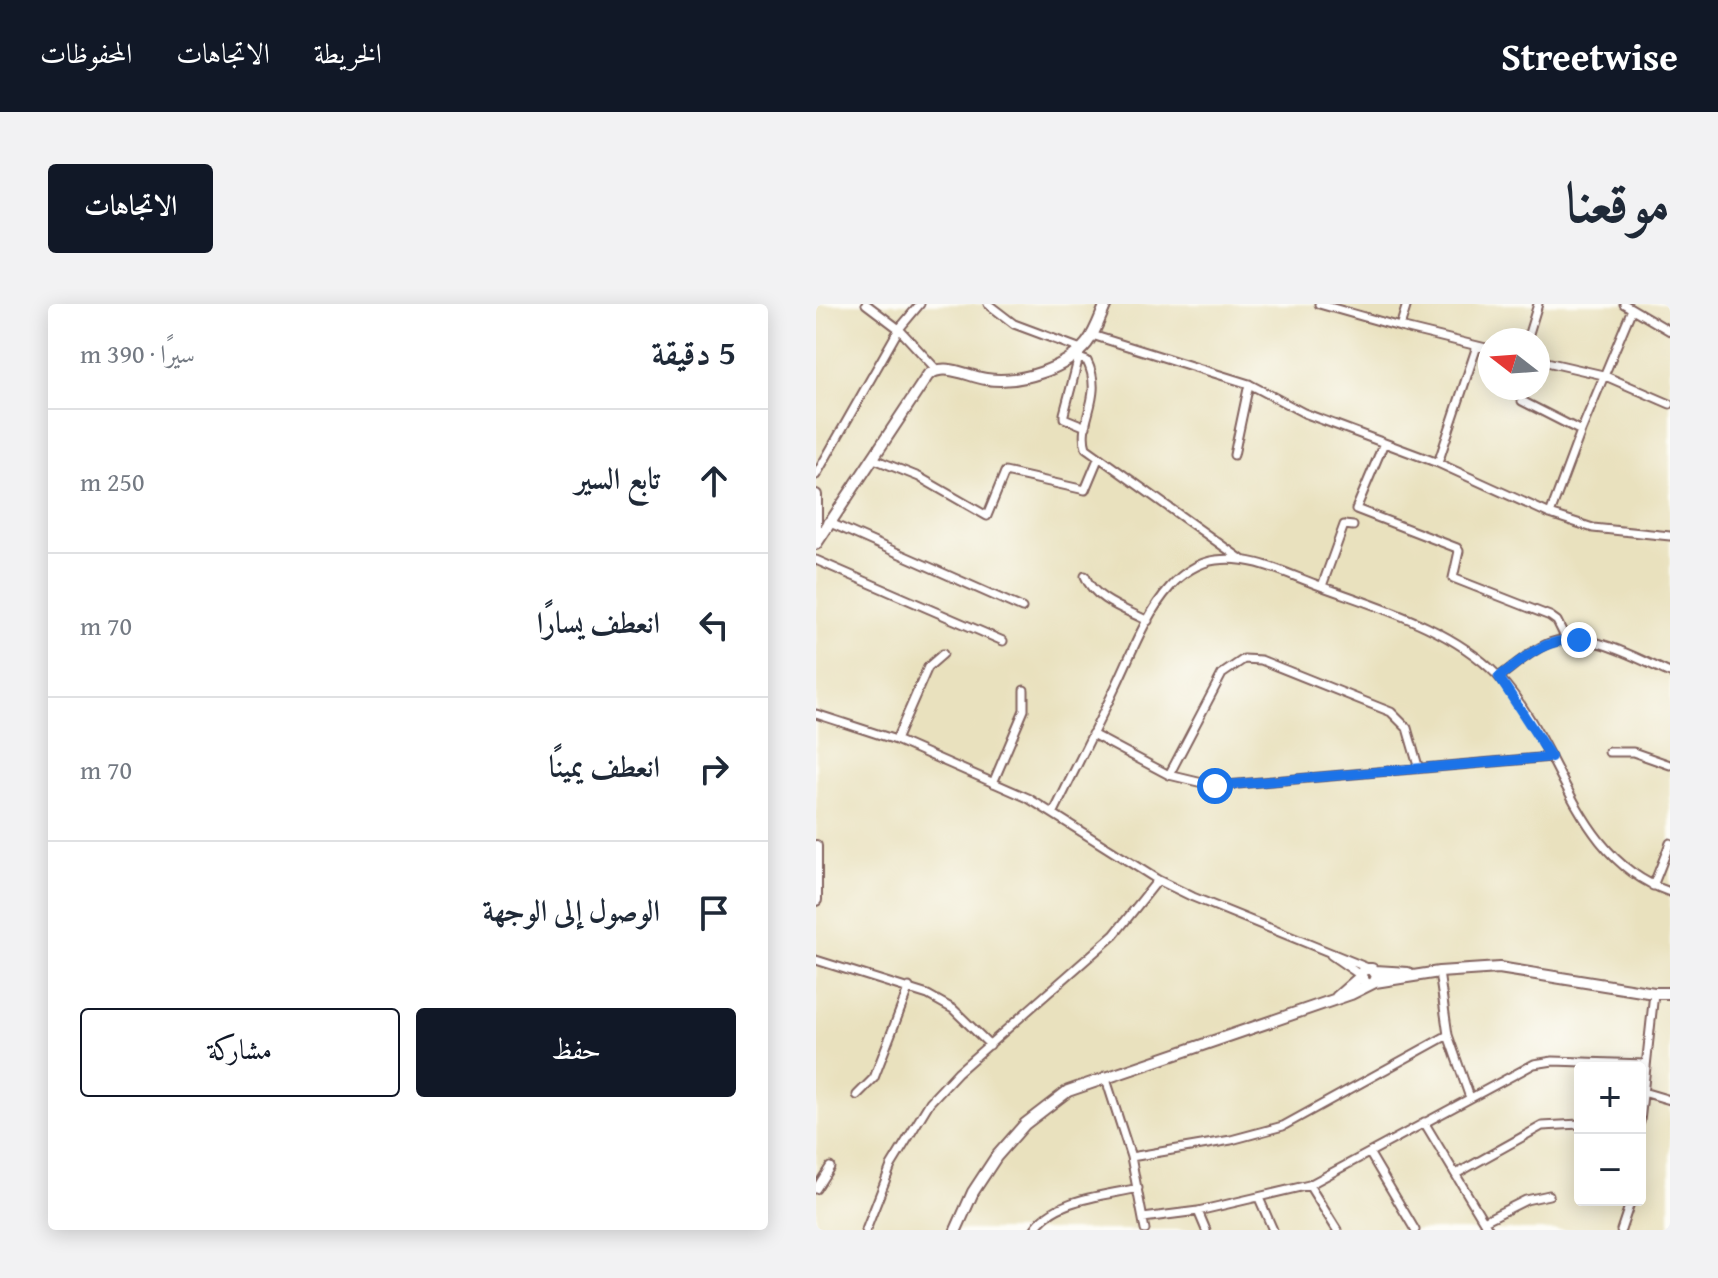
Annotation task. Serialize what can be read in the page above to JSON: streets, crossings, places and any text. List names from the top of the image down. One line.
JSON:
{"north":"left","page":{"header":"Streetwise","nav":["الخريطة","الاتجاهات","المحفوظات"],"title":"موقعنا","buttons":["الاتجاهات",["حفظ","مشاركة"]],"heading":["5 دقيقة","سيرًا · 390 m"],"list":[["تابع السير","250 m"],["انعطف يسارًا","70 m"],["انعطف يمينًا","70 m"],"الوصول إلى الوجهة"],"map_buttons":["+","−"]}}
